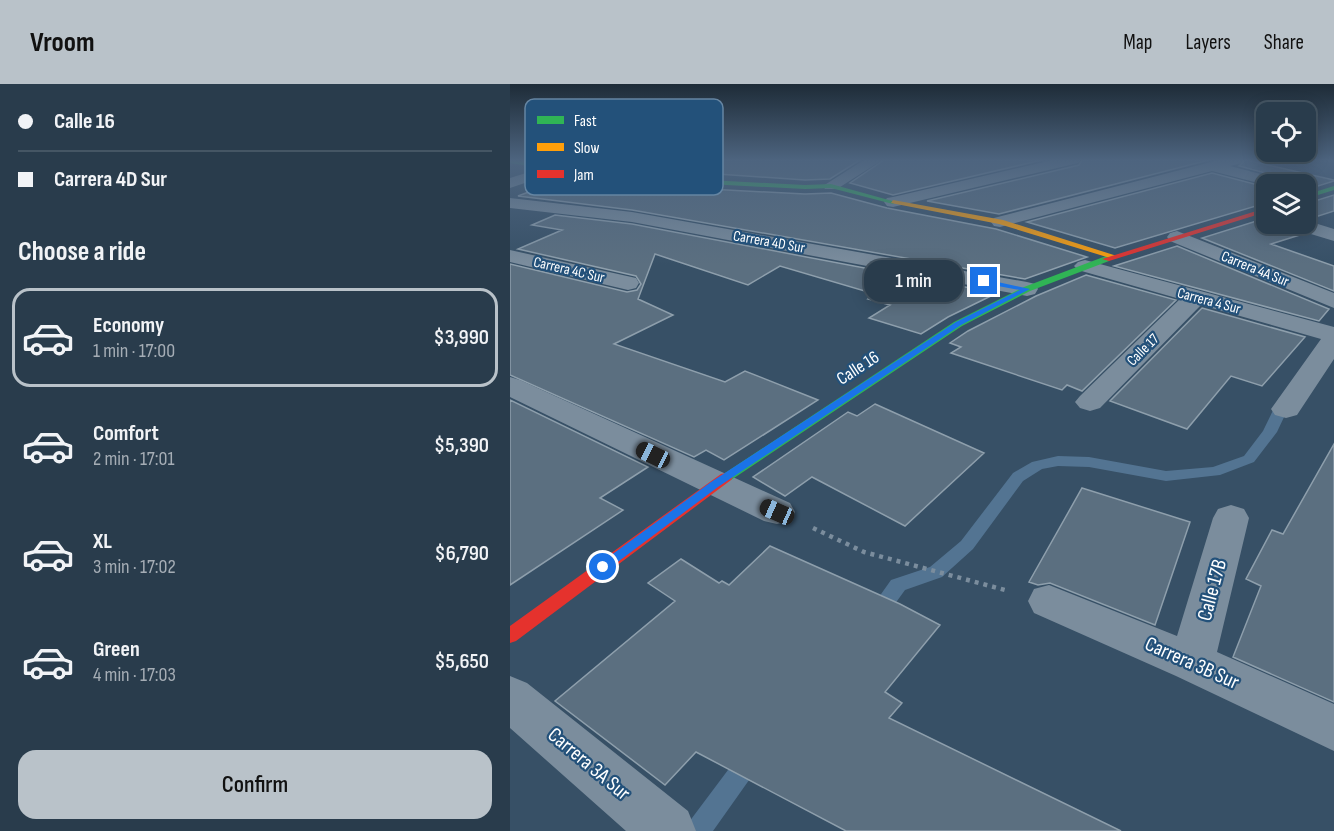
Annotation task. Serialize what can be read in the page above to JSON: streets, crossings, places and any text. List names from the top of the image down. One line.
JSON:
{"streets":{"street":["Carrera 4D Sur","Carrera 4A Sur","Carrera 4C Sur","Carrera 4 Sur","Calle 17","Calle 16","Calle 17B","Carrera 3B Sur","Carrera 3A Sur"]},"crossings":[["Carrera 4D Sur","Calle 16"],["Carrera 4A Sur","Calle 16"],["Carrera 4 Sur","Calle 17"],["Carrera 4 Sur","Calle 16"],["Calle 17B","Carrera 3B Sur"]],"legend":["Fast","Slow","Jam"],"page":{"header":"Vroom","nav":["Map","Layers","Share"],"banner":["Calle 16","Carrera 4D Sur"],"heading":"Choose a ride","bubble":"1 min","list":[{"name":"Economy","note":"1 min · 17:00","value":"$3,990"},{"name":"Comfort","note":"2 min · 17:01","value":"$5,390"},{"name":"XL","note":"3 min · 17:02","value":"$6,790"},{"name":"Green","note":"4 min · 17:03","value":"$5,650"}],"buttons":"Confirm"}}
